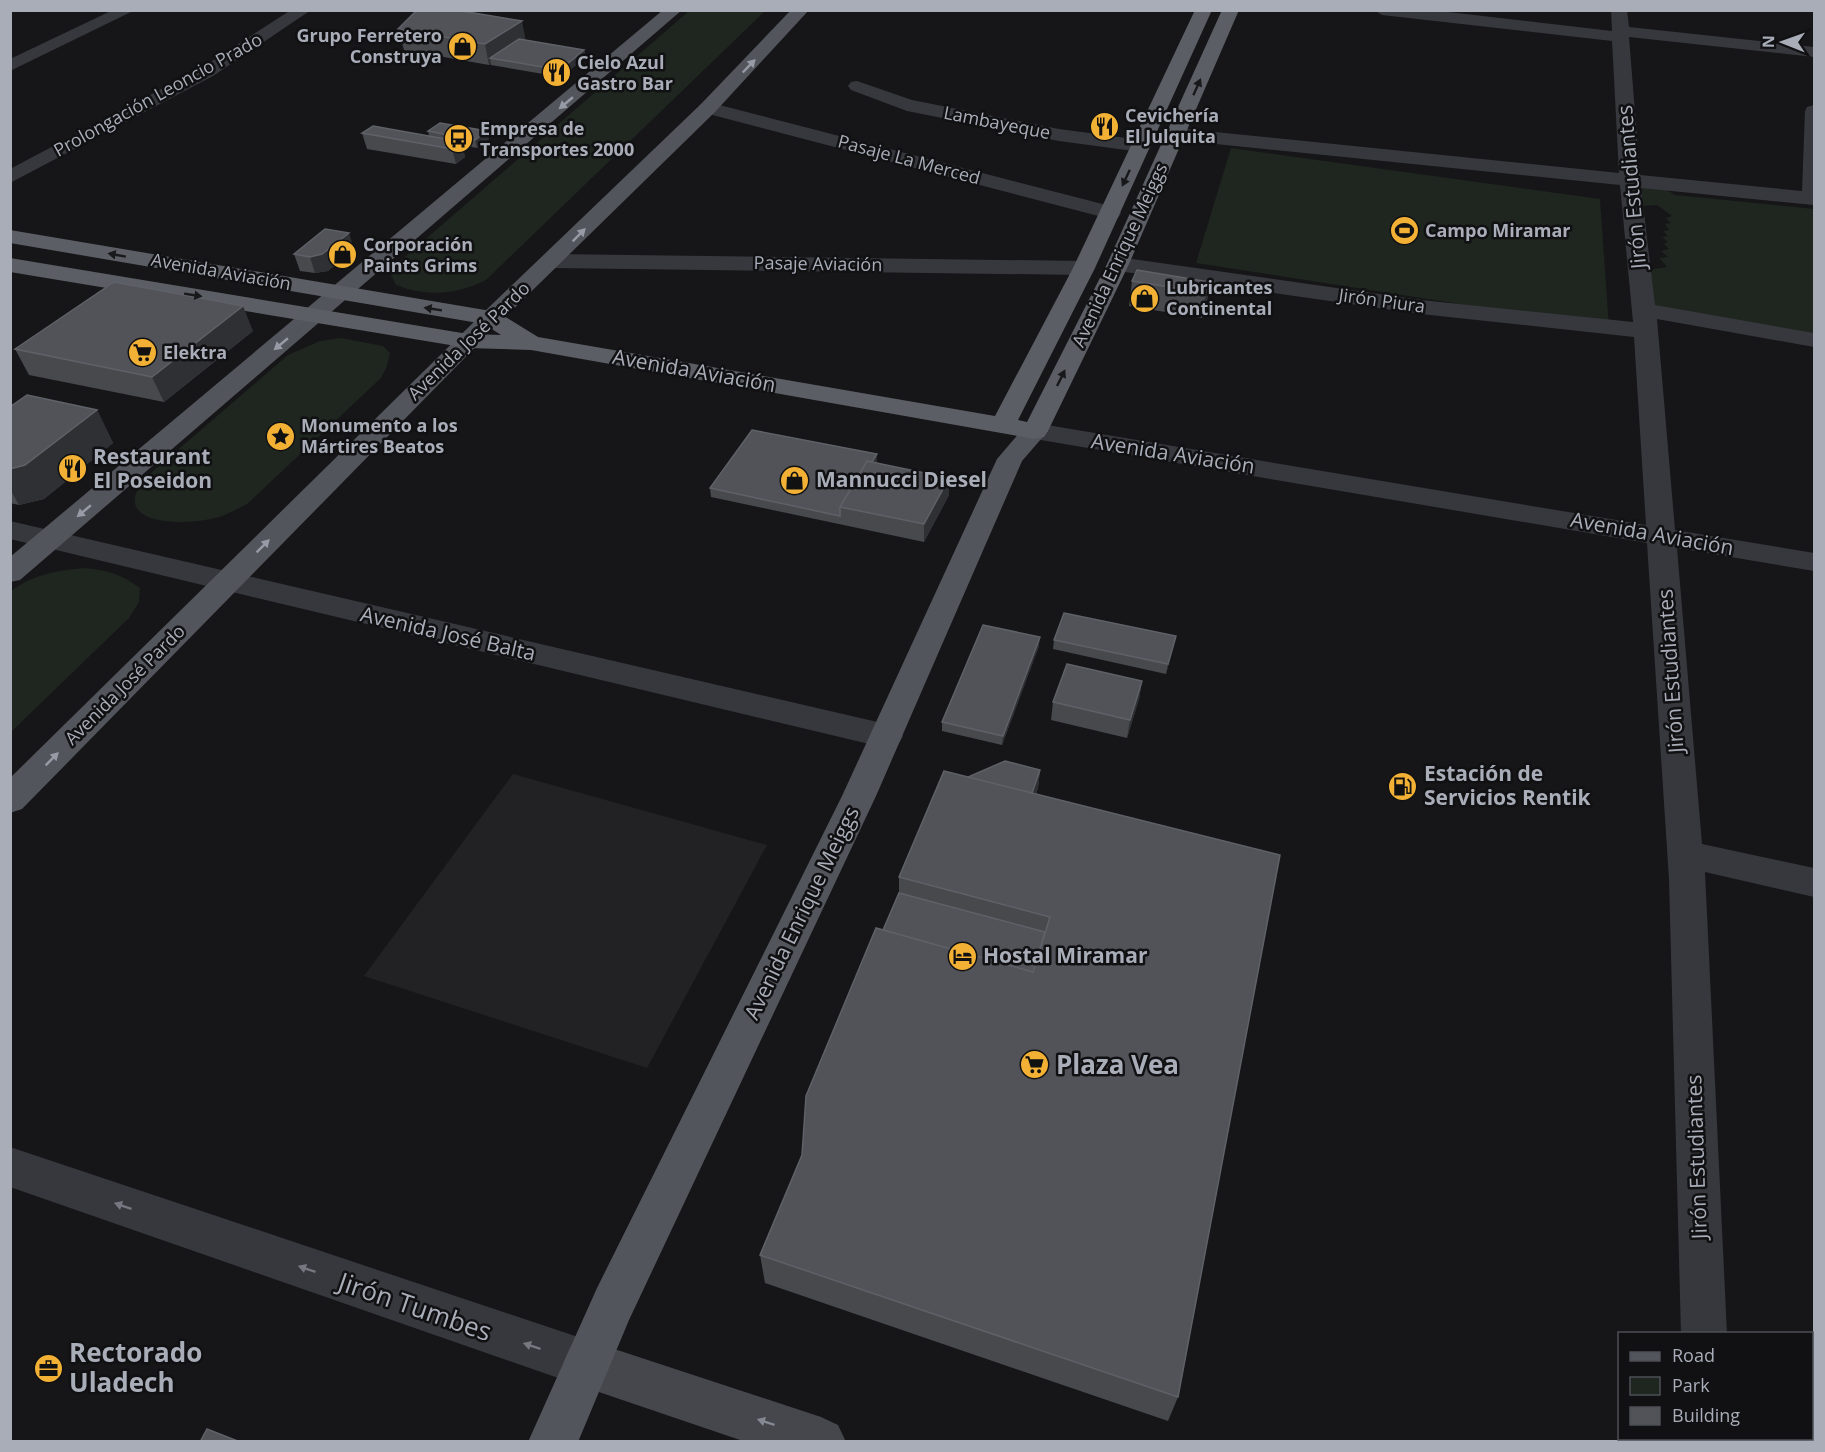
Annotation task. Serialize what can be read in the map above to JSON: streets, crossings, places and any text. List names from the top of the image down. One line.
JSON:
{"streets":{"highway":["Avenida Enrique Meiggs","Avenida Aviación"],"main road":["Avenida José Pardo","Jirón Tumbes"],"street":["Prolongación Leoncio Prado","Lambayeque","Pasaje La Merced","Jirón Estudiantes","Pasaje Aviación","Jirón Piura","Avenida José Balta"]},"crossings":[["Lambayeque","Avenida Enrique Meiggs"],["Pasaje La Merced","Avenida Enrique Meiggs"],["Pasaje La Merced","Avenida José Pardo"],["Jirón Estudiantes","Avenida Aviación"],["Jirón Estudiantes","Jirón Piura"],["Avenida Enrique Meiggs","Pasaje Aviación"],["Avenida Enrique Meiggs","Avenida Aviación"],["Avenida Enrique Meiggs","Jirón Piura"],["Avenida Enrique Meiggs","Avenida José Balta"],["Avenida Enrique Meiggs","Jirón Tumbes"],["Pasaje Aviación","Avenida José Pardo"],["Avenida Aviación","Avenida José Pardo"],["Avenida José Pardo","Avenida José Balta"]],"one_way":["Jirón Tumbes"],"places":{"shop":["Grupo Ferretero Construya","Corporación Paints Grims","Lubricantes Continental","Mannucci Diesel"],"restaurant":["Cielo Azul Gastro Bar","Cevichería El Julquita","Restaurant El Poseidon"],"bus stop":["Empresa de Transportes 2000"],"sports":["Campo Miramar"],"supermarket":["Elektra","Plaza Vea"],"place":["Monumento a los Mártires Beatos"],"fuel station":["Estación de Servicios Rentik"],"hotel":["Hostal Miramar"],"office":["Rectorado Uladech"]},"legend":["Road","Park","Building"],"north":"left"}
